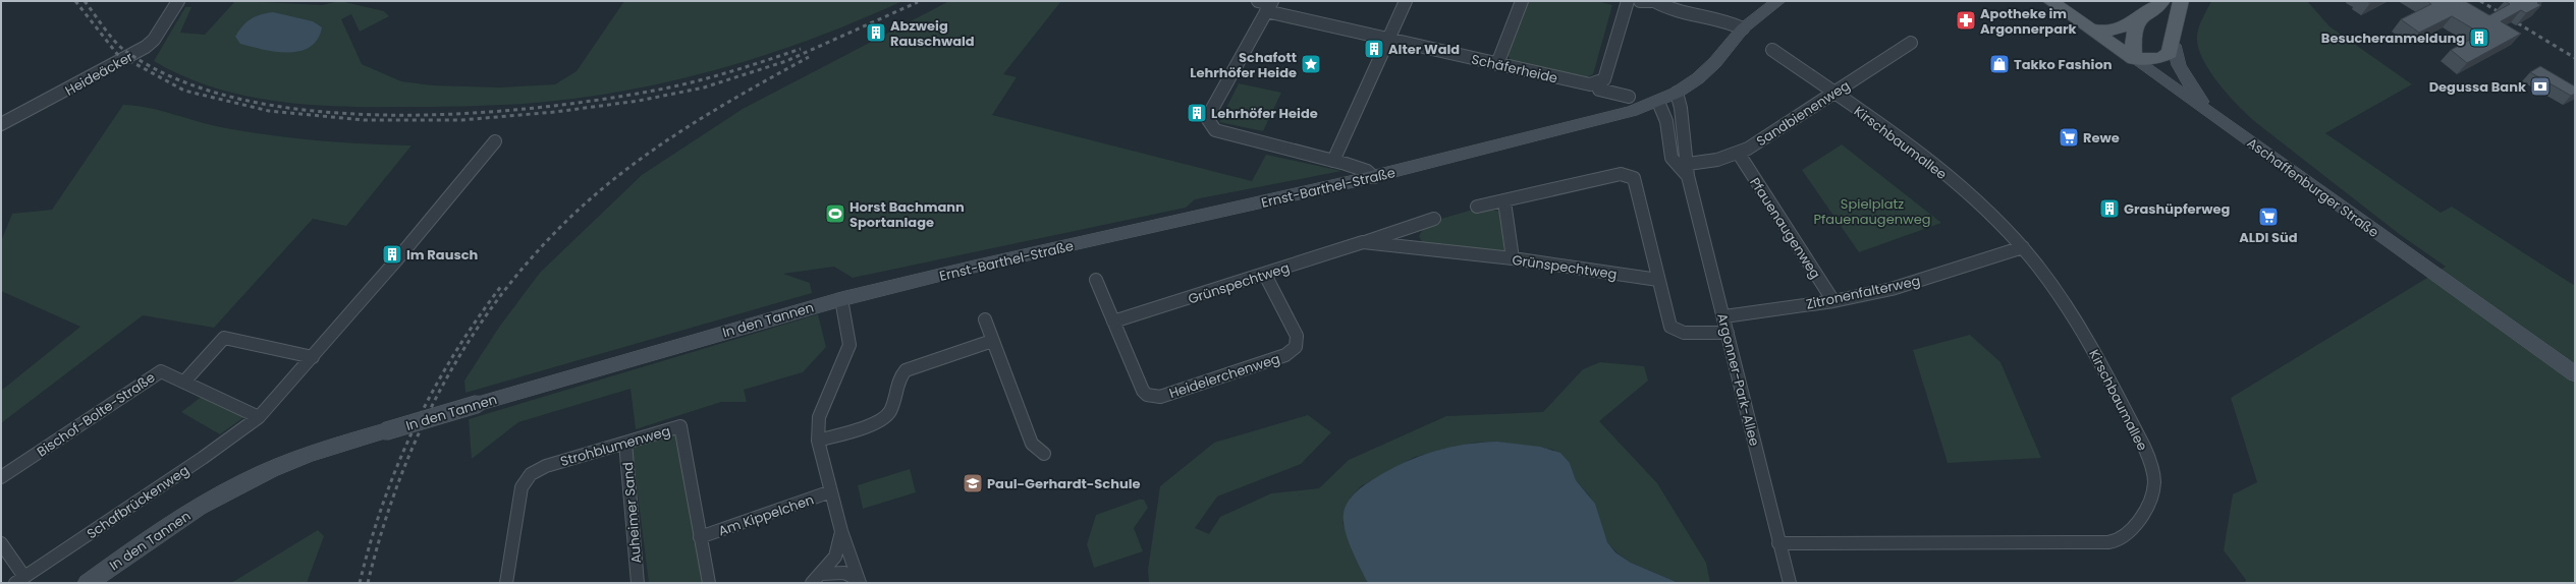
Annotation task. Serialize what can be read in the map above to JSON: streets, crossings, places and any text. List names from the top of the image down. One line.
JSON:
{"streets":{"main road":["Aschaffenburger Straße"],"street":["Schäferheide","Heideäcker","Sandbienenweg","Kirschbaumallee","Ernst-Barthel-Straße","Pfauenaugenweg","Grünspechtweg","Zitronenfalterweg","In den Tannen","Heidelerchenweg","Argonner-Park-Allee","Bischof-Bolte-Straße","Strohblumenweg","Schafbrückenweg","Auheimer Sand","Am Kippelchen"]},"crossings":[["Sandbienenweg","Kirschbaumallee"],["Sandbienenweg","Pfauenaugenweg"],["Sandbienenweg","Argonner-Park-Allee"],["Kirschbaumallee","Zitronenfalterweg"],["Kirschbaumallee","Argonner-Park-Allee"],["Ernst-Barthel-Straße","In den Tannen"],["Ernst-Barthel-Straße","Argonner-Park-Allee"],["Pfauenaugenweg","Zitronenfalterweg"],["Grünspechtweg","Heidelerchenweg"],["Zitronenfalterweg","Argonner-Park-Allee"],["Bischof-Bolte-Straße","Schafbrückenweg"],["Strohblumenweg","Auheimer Sand"],["Strohblumenweg","Am Kippelchen"]],"parks":["Spielplatz Pfauenaugenweg"],"places":{"pharmacy":["Apotheke im Argonnerpark"],"building":["Abzweig Rauschwald","Besucheranmeldung","Alter Wald","Lehrhöfer Heide","Grashüpferweg","Im Rausch"],"place":["Schafott Lehrhöfer Heide"],"shop":["Takko Fashion"],"bank":["Degussa Bank"],"supermarket":["Rewe","ALDI Süd"],"sports":["Horst Bachmann Sportanlage"],"school or university":["Paul-Gerhardt-Schule"]}}
